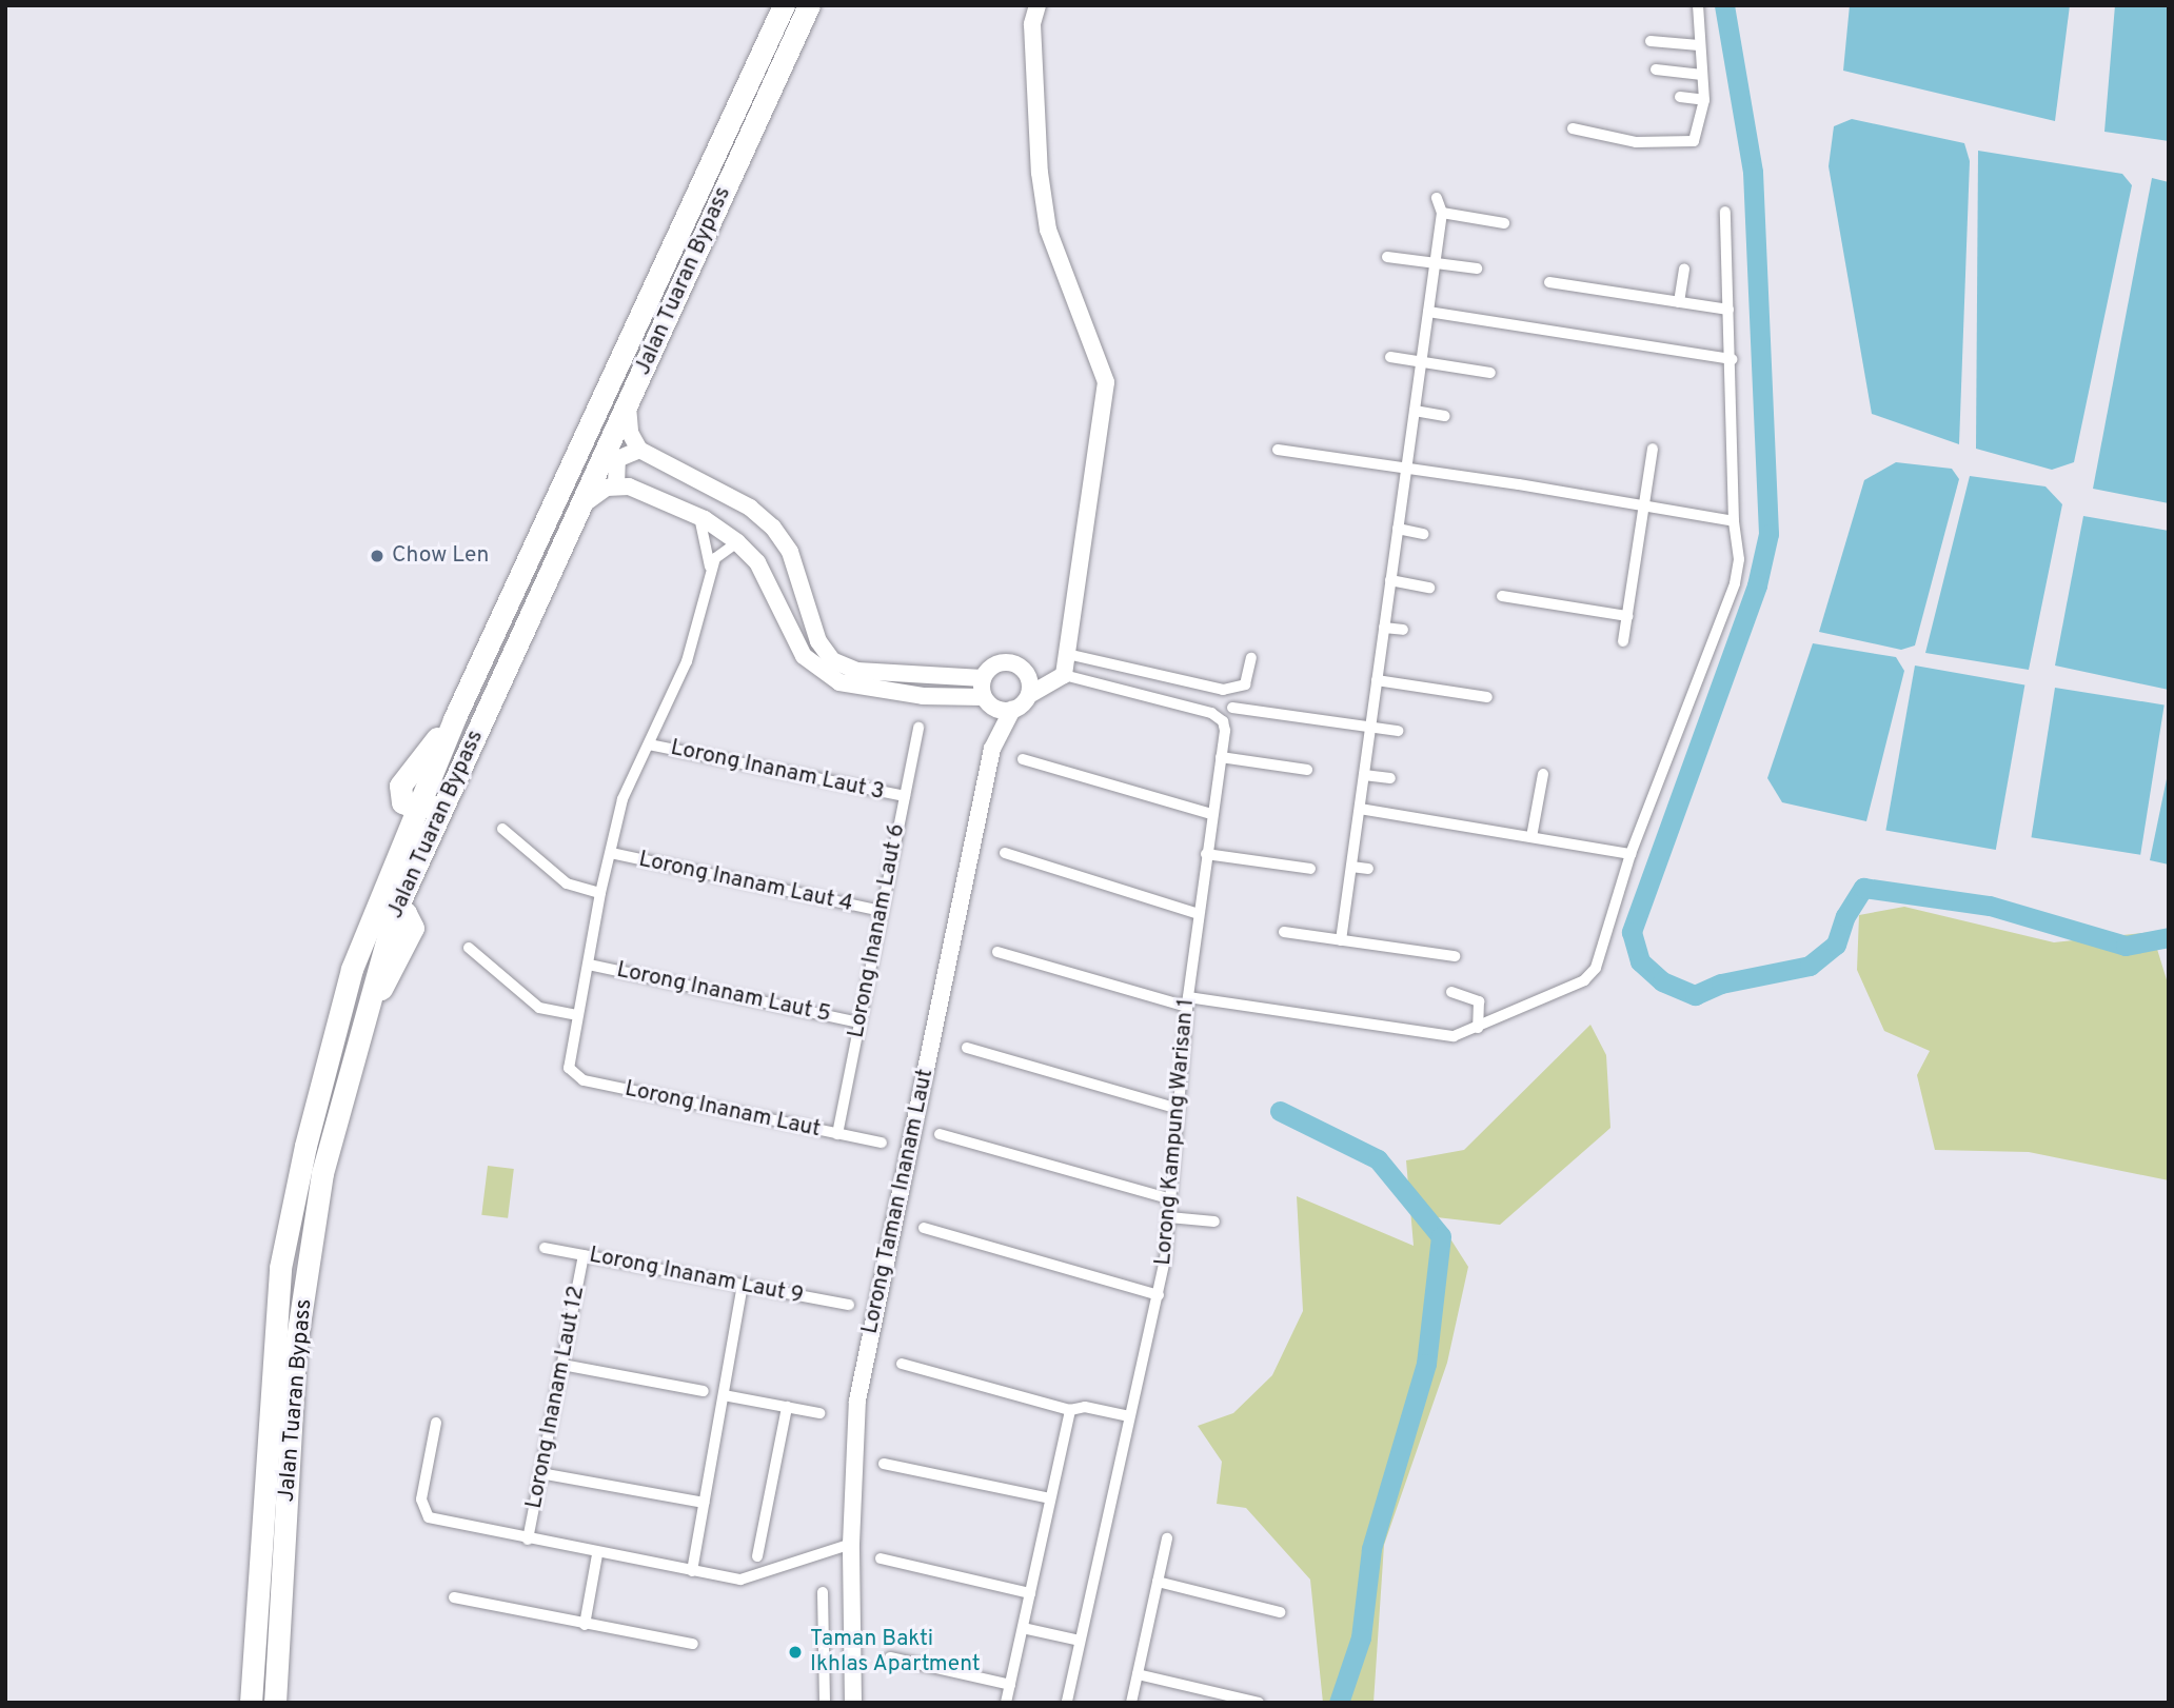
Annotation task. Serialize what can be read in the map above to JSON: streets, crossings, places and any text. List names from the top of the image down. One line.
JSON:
{"streets":{"highway":["Jalan Tuaran Bypass"],"main road":["Lorong Kampung Warisan 1","Lorong Taman Inanam Laut"],"street":["Lorong Inanam Laut 3","Lorong Inanam Laut 4","Lorong Inanam Laut 6","Lorong Inanam Laut 5","Lorong Inanam Laut","Lorong Inanam Laut 9","Lorong Inanam Laut 12"]},"crossings":[["Lorong Inanam Laut 3","Lorong Inanam Laut 6"],["Lorong Inanam Laut 4","Lorong Inanam Laut 6"],["Lorong Inanam Laut 6","Lorong Inanam Laut 5"],["Lorong Inanam Laut 6","Lorong Inanam Laut"],["Lorong Kampung Warisan 1","Lorong Taman Inanam Laut"],["Lorong Inanam Laut 9","Lorong Inanam Laut 12"]],"places":["Chow Len","Taman Bakti Ikhlas Apartment"]}
